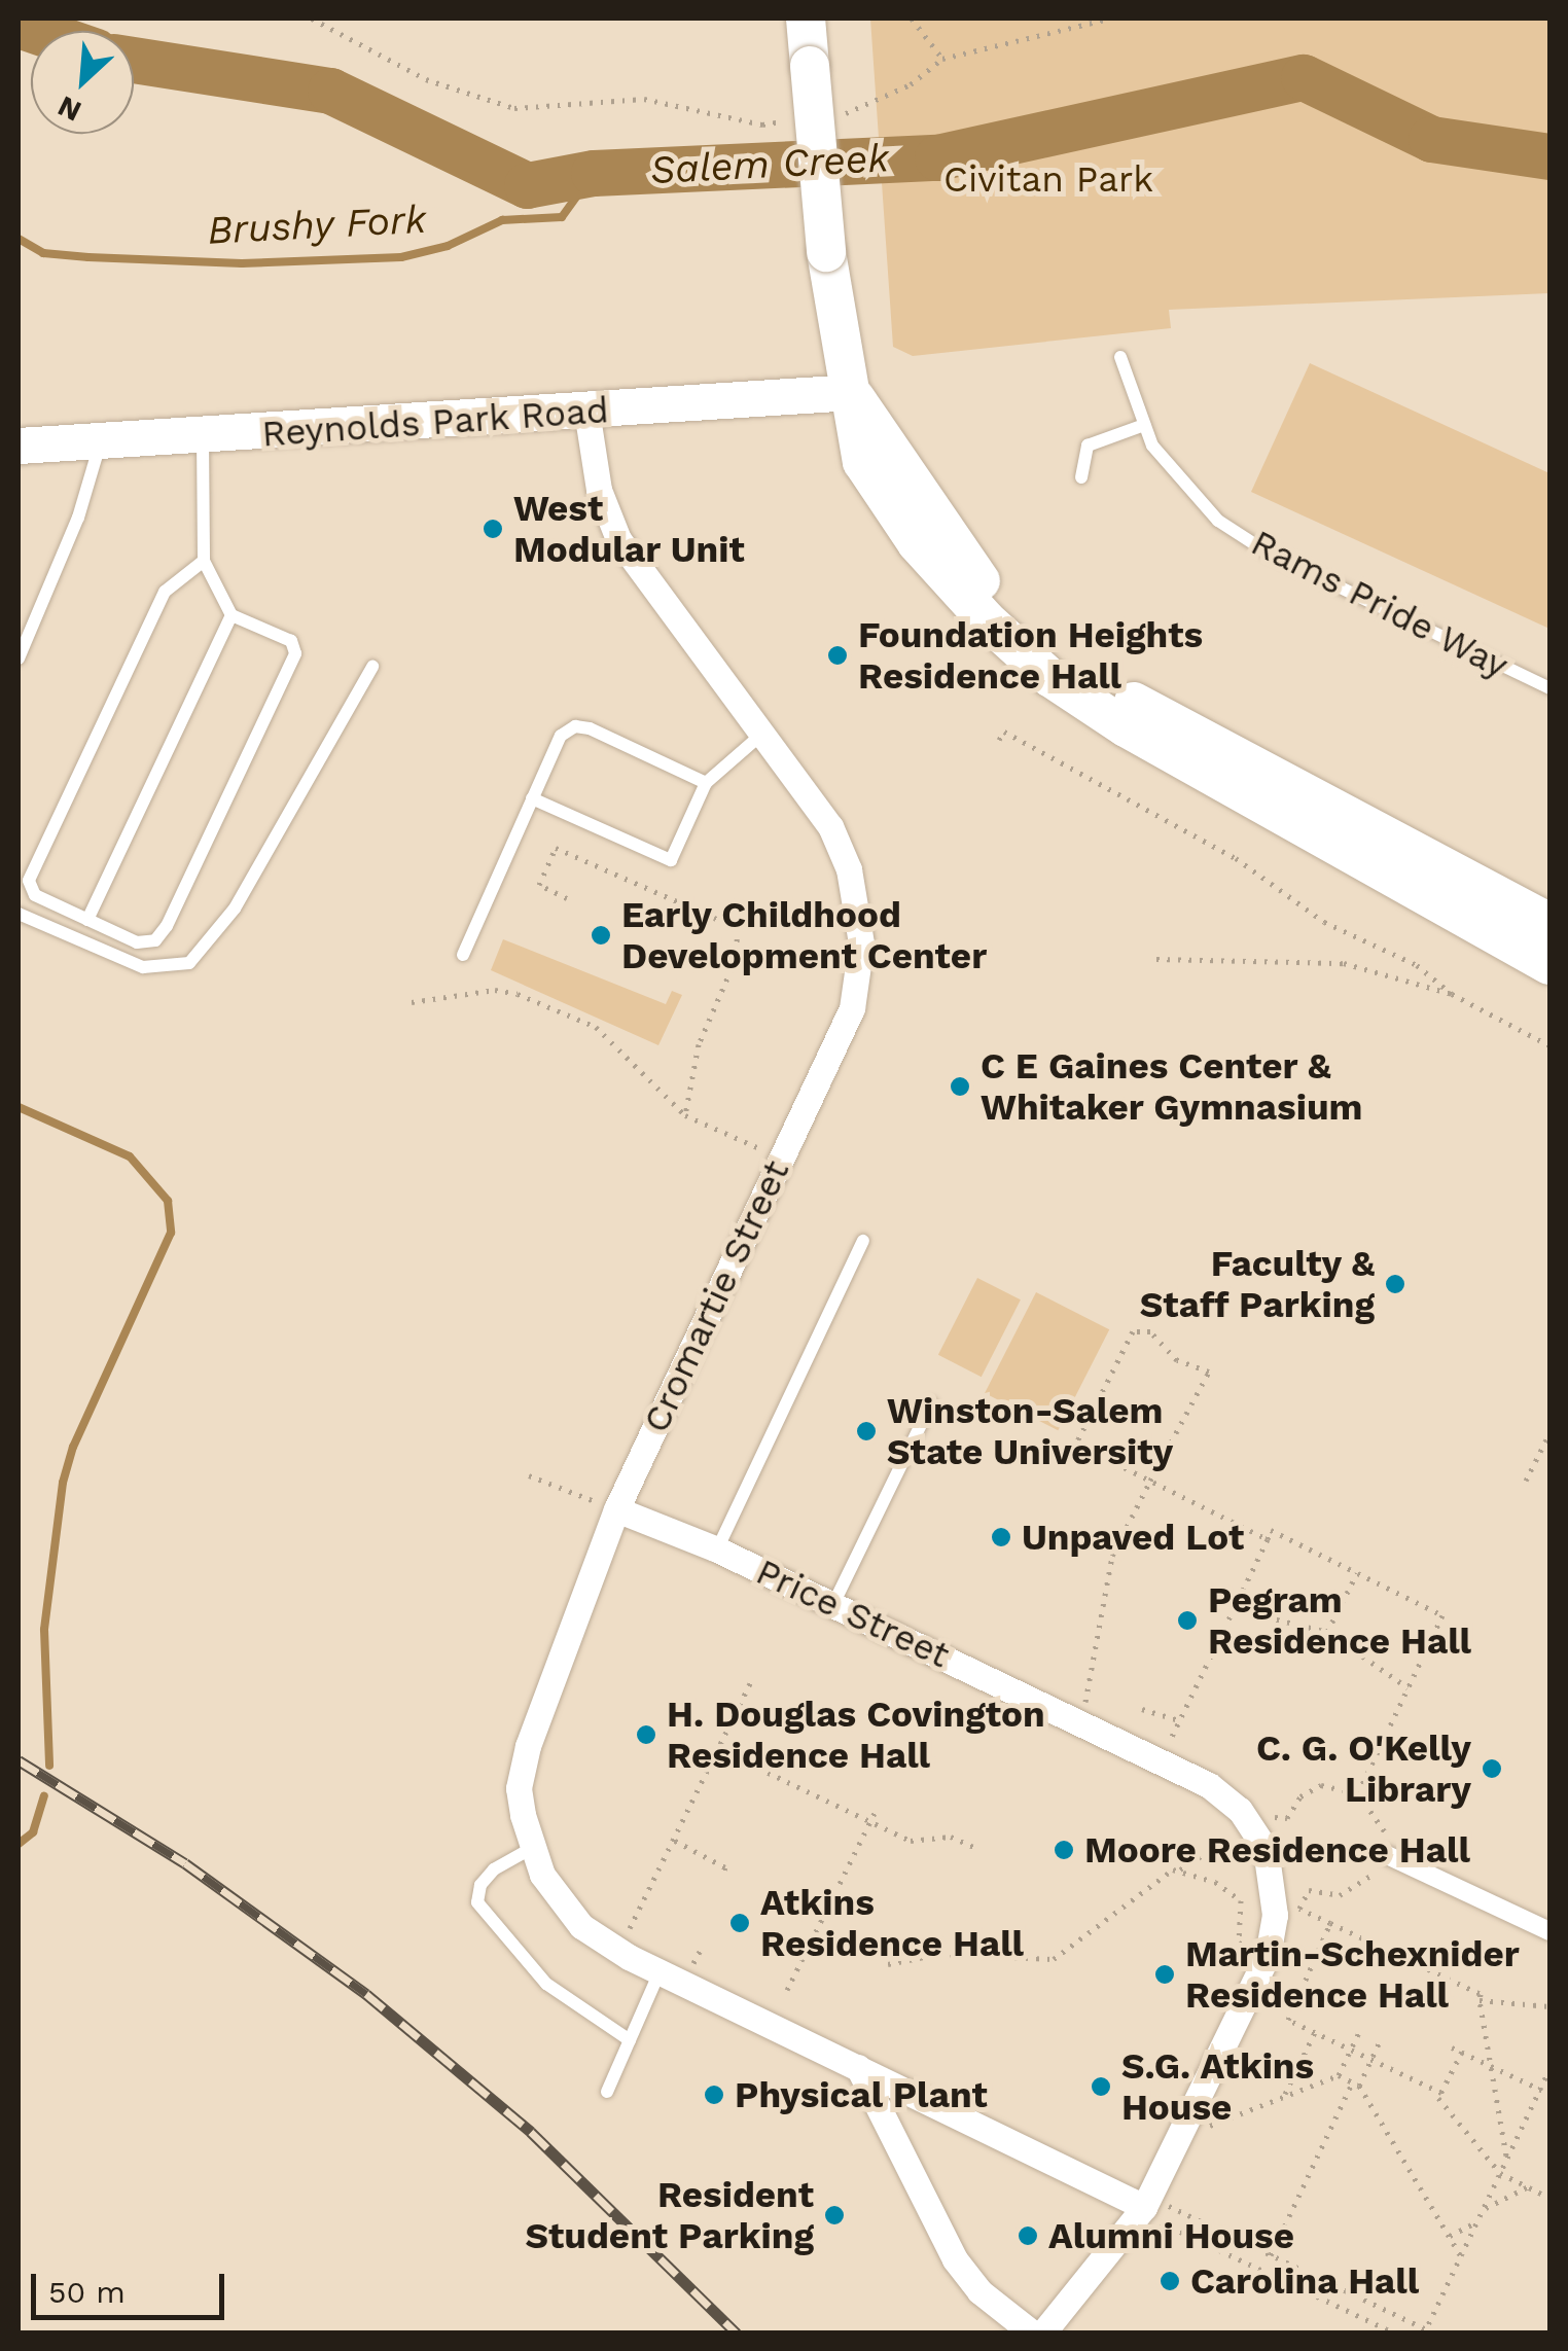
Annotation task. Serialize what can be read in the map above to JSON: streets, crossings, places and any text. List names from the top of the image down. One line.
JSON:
{"streets":{"main road":["Reynolds Park Road"],"street":["Cromartie Street","Price Street"],"lane":["Rams Pride Way"]},"crossings":[["Reynolds Park Road","Cromartie Street"],["Cromartie Street","Price Street"]],"water":["Salem Creek","Brushy Fork"],"parks":["Civitan Park"],"places":["West Modular Unit","Foundation Heights Residence Hall","Early Childhood Development Center","C E Gaines Center & Whitaker Gymnasium","Faculty & Staff Parking","Winston-Salem State University","Unpaved Lot","Pegram Residence Hall","H. Douglas Covington Residence Hall","C. G. O'Kelly Library","Moore Residence Hall","Atkins Residence Hall","Martin-Schexnider Residence Hall","S.G. Atkins House","Physical Plant","Resident Student Parking","Alumni House","Carolina Hall"],"scale_bar":"50 m","north":"bottom left"}
